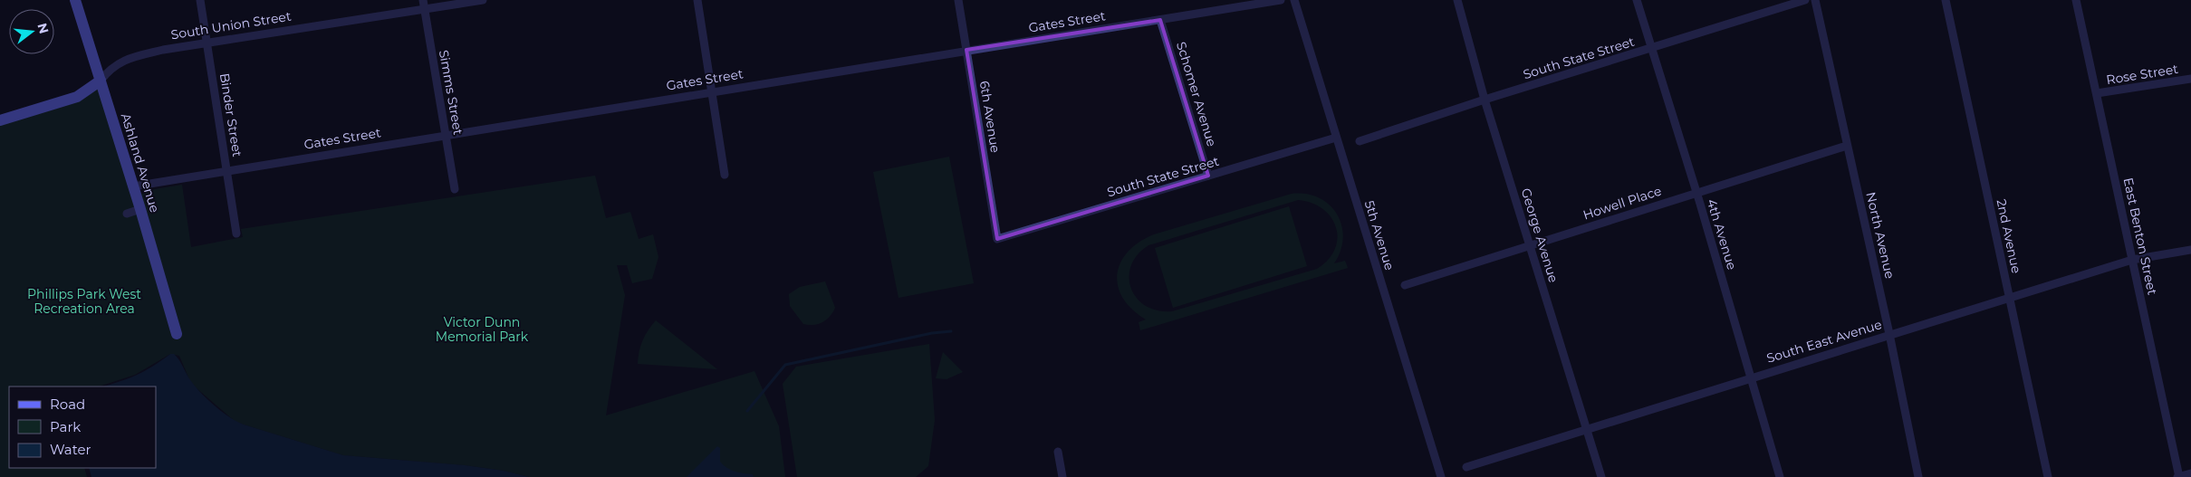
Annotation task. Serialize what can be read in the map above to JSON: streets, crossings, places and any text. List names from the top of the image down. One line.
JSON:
{"streets":{"street":["Gates Street","South Union Street","South State Street","Rose Street","Simms Street","Schomer Avenue","Binder Street","6th Avenue","Ashland Avenue","Howell Place","4th Avenue","5th Avenue","George Avenue","North Avenue","2nd Avenue","East Benton Street","South East Avenue"]},"crossings":[["Gates Street","Simms Street"],["Gates Street","Schomer Avenue"],["Gates Street","Binder Street"],["Gates Street","6th Avenue"],["Gates Street","Ashland Avenue"],["South Union Street","Simms Street"],["South Union Street","Binder Street"],["South Union Street","Ashland Avenue"],["South State Street","Schomer Avenue"],["South State Street","6th Avenue"],["South State Street","4th Avenue"],["South State Street","5th Avenue"],["South State Street","George Avenue"],["Rose Street","East Benton Street"],["Howell Place","4th Avenue"],["Howell Place","George Avenue"],["Howell Place","North Avenue"],["4th Avenue","South East Avenue"],["George Avenue","South East Avenue"],["North Avenue","South East Avenue"],["2nd Avenue","South East Avenue"],["East Benton Street","South East Avenue"]],"parks":["Phillips Park West Recreation Area","Victor Dunn Memorial Park"],"legend":["Road","Park","Water"],"north":"right"}
